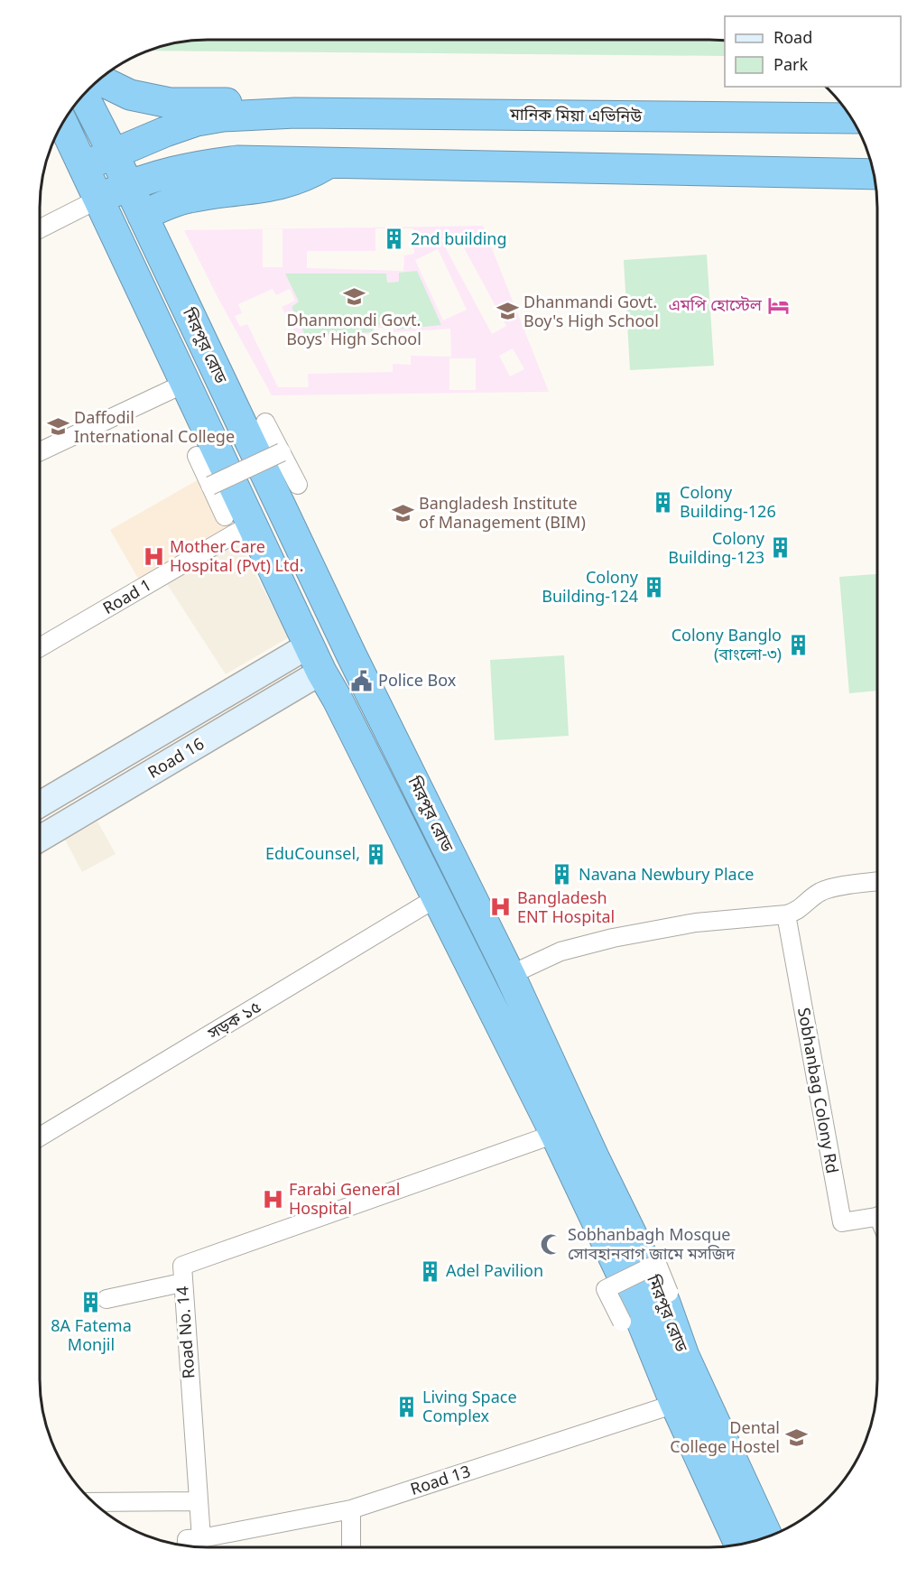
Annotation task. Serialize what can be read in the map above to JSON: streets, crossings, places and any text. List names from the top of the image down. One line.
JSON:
{"streets":{"highway":["মানিক মিয়া এভিনিউ","মিরপুর রোড"],"main road":["Road 16"],"street":["Road 1","সড়ক ১৫","Sobhanbag Colony Rd","Road No. 14","Road 13"]},"crossings":[["মানিক মিয়া এভিনিউ","মিরপুর রোড"],["মিরপুর রোড","Road 1"],["মিরপুর রোড","Road 16"],["মিরপুর রোড","সড়ক ১৫"],["মিরপুর রোড","Road No. 14"],["মিরপুর রোড","Road 13"],["Road No. 14","Road 13"]],"places":{"building":["2nd building","Colony Building-126","Colony Building-123","Colony Building-124","Colony Banglo (বাংলো-৩)","EduCounsel,","Navana Newbury Place","Adel Pavilion","8A Fatema Monjil","Living Space Complex"],"school or university":["Dhanmondi Govt. Boys' High School","Dhanmandi Govt. Boy's High School","Daffodil International College","Bangladesh Institute of Management (BIM)","Dental College Hostel"],"hotel":["এমপি হোস্টেল"],"hospital":["Mother Care Hospital (Pvt) Ltd.","Bangladesh ENT Hospital","Farabi General Hospital"],"public building":["Police Box"],"mosque":["Sobhanbagh Mosque সোবহানবাগ জামে মসজিদ"]},"legend":["Road","Park"]}
